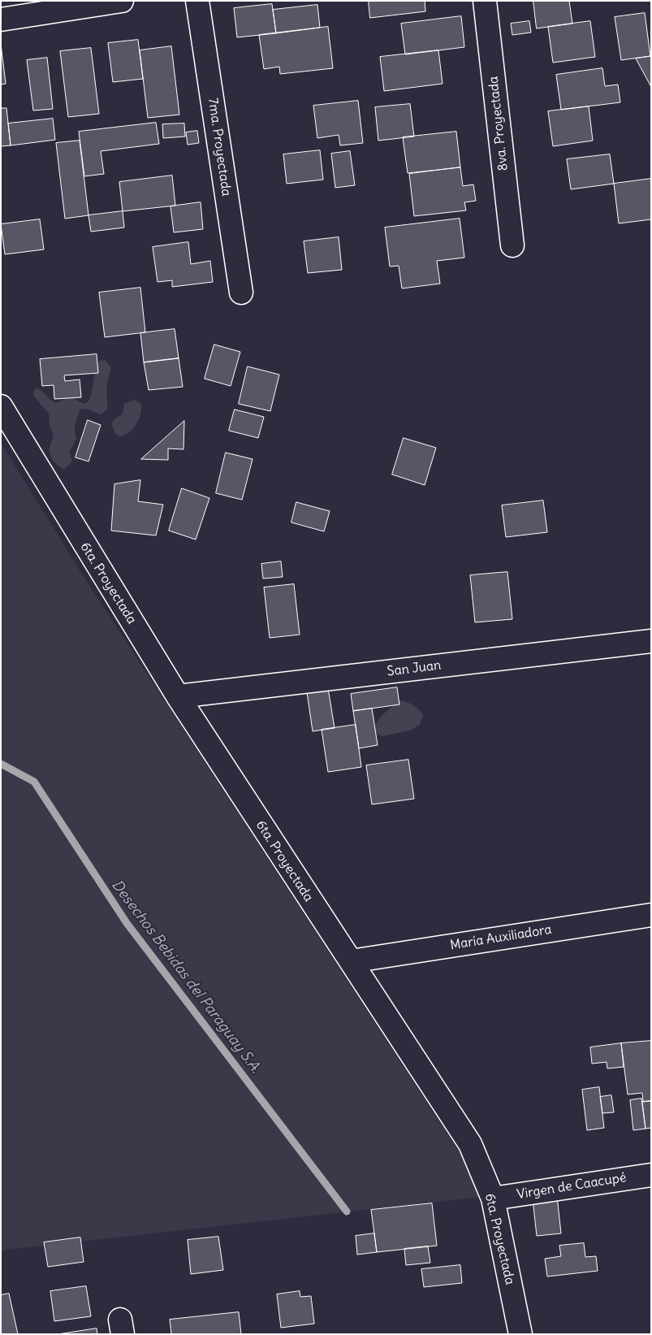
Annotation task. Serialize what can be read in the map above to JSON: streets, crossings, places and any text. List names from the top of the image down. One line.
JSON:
{"streets":{"street":["8va. Proyectada","7ma. Proyectada","6ta. Proyectada","San Juan","María Auxiliadora","Virgen de Caacupé"]},"crossings":[["6ta. Proyectada","San Juan"],["6ta. Proyectada","María Auxiliadora"],["6ta. Proyectada","Virgen de Caacupé"]],"water":["Desechos Bebidas del Paraguay S.A."]}
